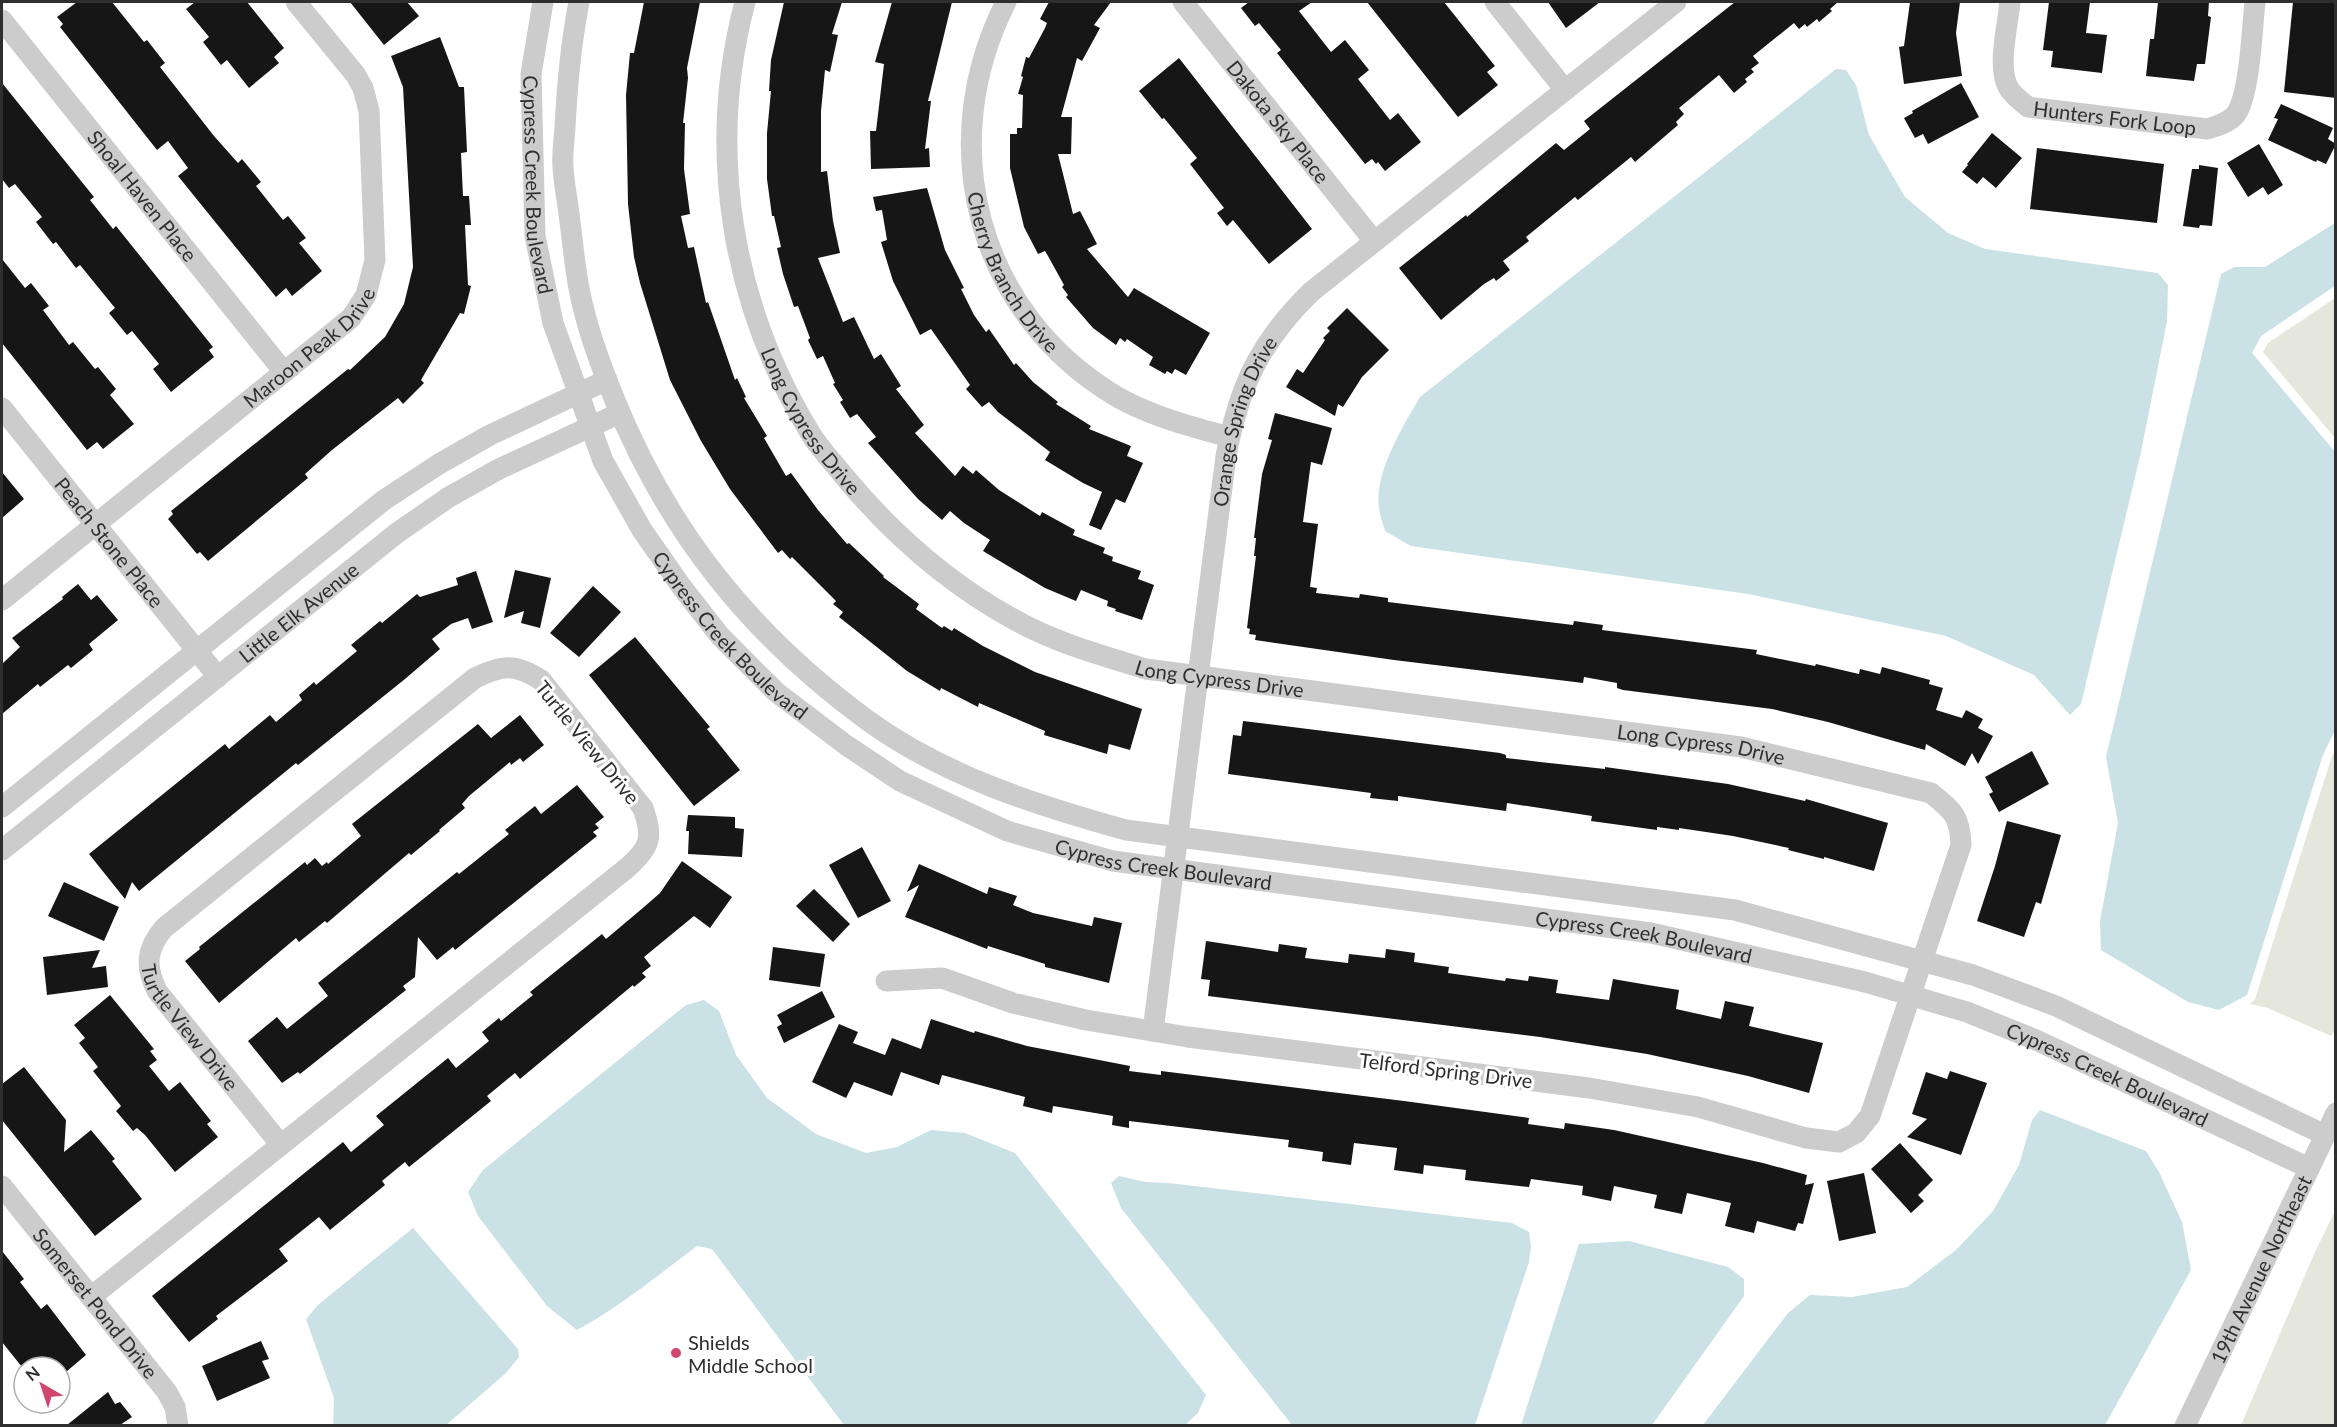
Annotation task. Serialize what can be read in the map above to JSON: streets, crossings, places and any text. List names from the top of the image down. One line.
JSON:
{"streets":{"street":["Hunters Fork Loop","Dakota Sky Place","Cypress Creek Boulevard","Shoal Haven Place","Cherry Branch Drive","Maroon Peak Drive","Long Cypress Drive","Orange Spring Drive","Peach Stone Place","Little Elk Avenue","Turtle View Drive","Telford Spring Drive","19th Avenue Northeast","Somerset Pond Drive"]},"crossings":[["Dakota Sky Place","Orange Spring Drive"],["Cypress Creek Boulevard","Long Cypress Drive"],["Cypress Creek Boulevard","Orange Spring Drive"],["Cypress Creek Boulevard","Little Elk Avenue"],["Cypress Creek Boulevard","Telford Spring Drive"],["Cypress Creek Boulevard","19th Avenue Northeast"],["Shoal Haven Place","Maroon Peak Drive"],["Cherry Branch Drive","Orange Spring Drive"],["Maroon Peak Drive","Peach Stone Place"],["Long Cypress Drive","Orange Spring Drive"],["Long Cypress Drive","Telford Spring Drive"],["Orange Spring Drive","Telford Spring Drive"],["Peach Stone Place","Little Elk Avenue"],["Turtle View Drive","Somerset Pond Drive"]],"places":["Shields Middle School"],"north":"top left"}
